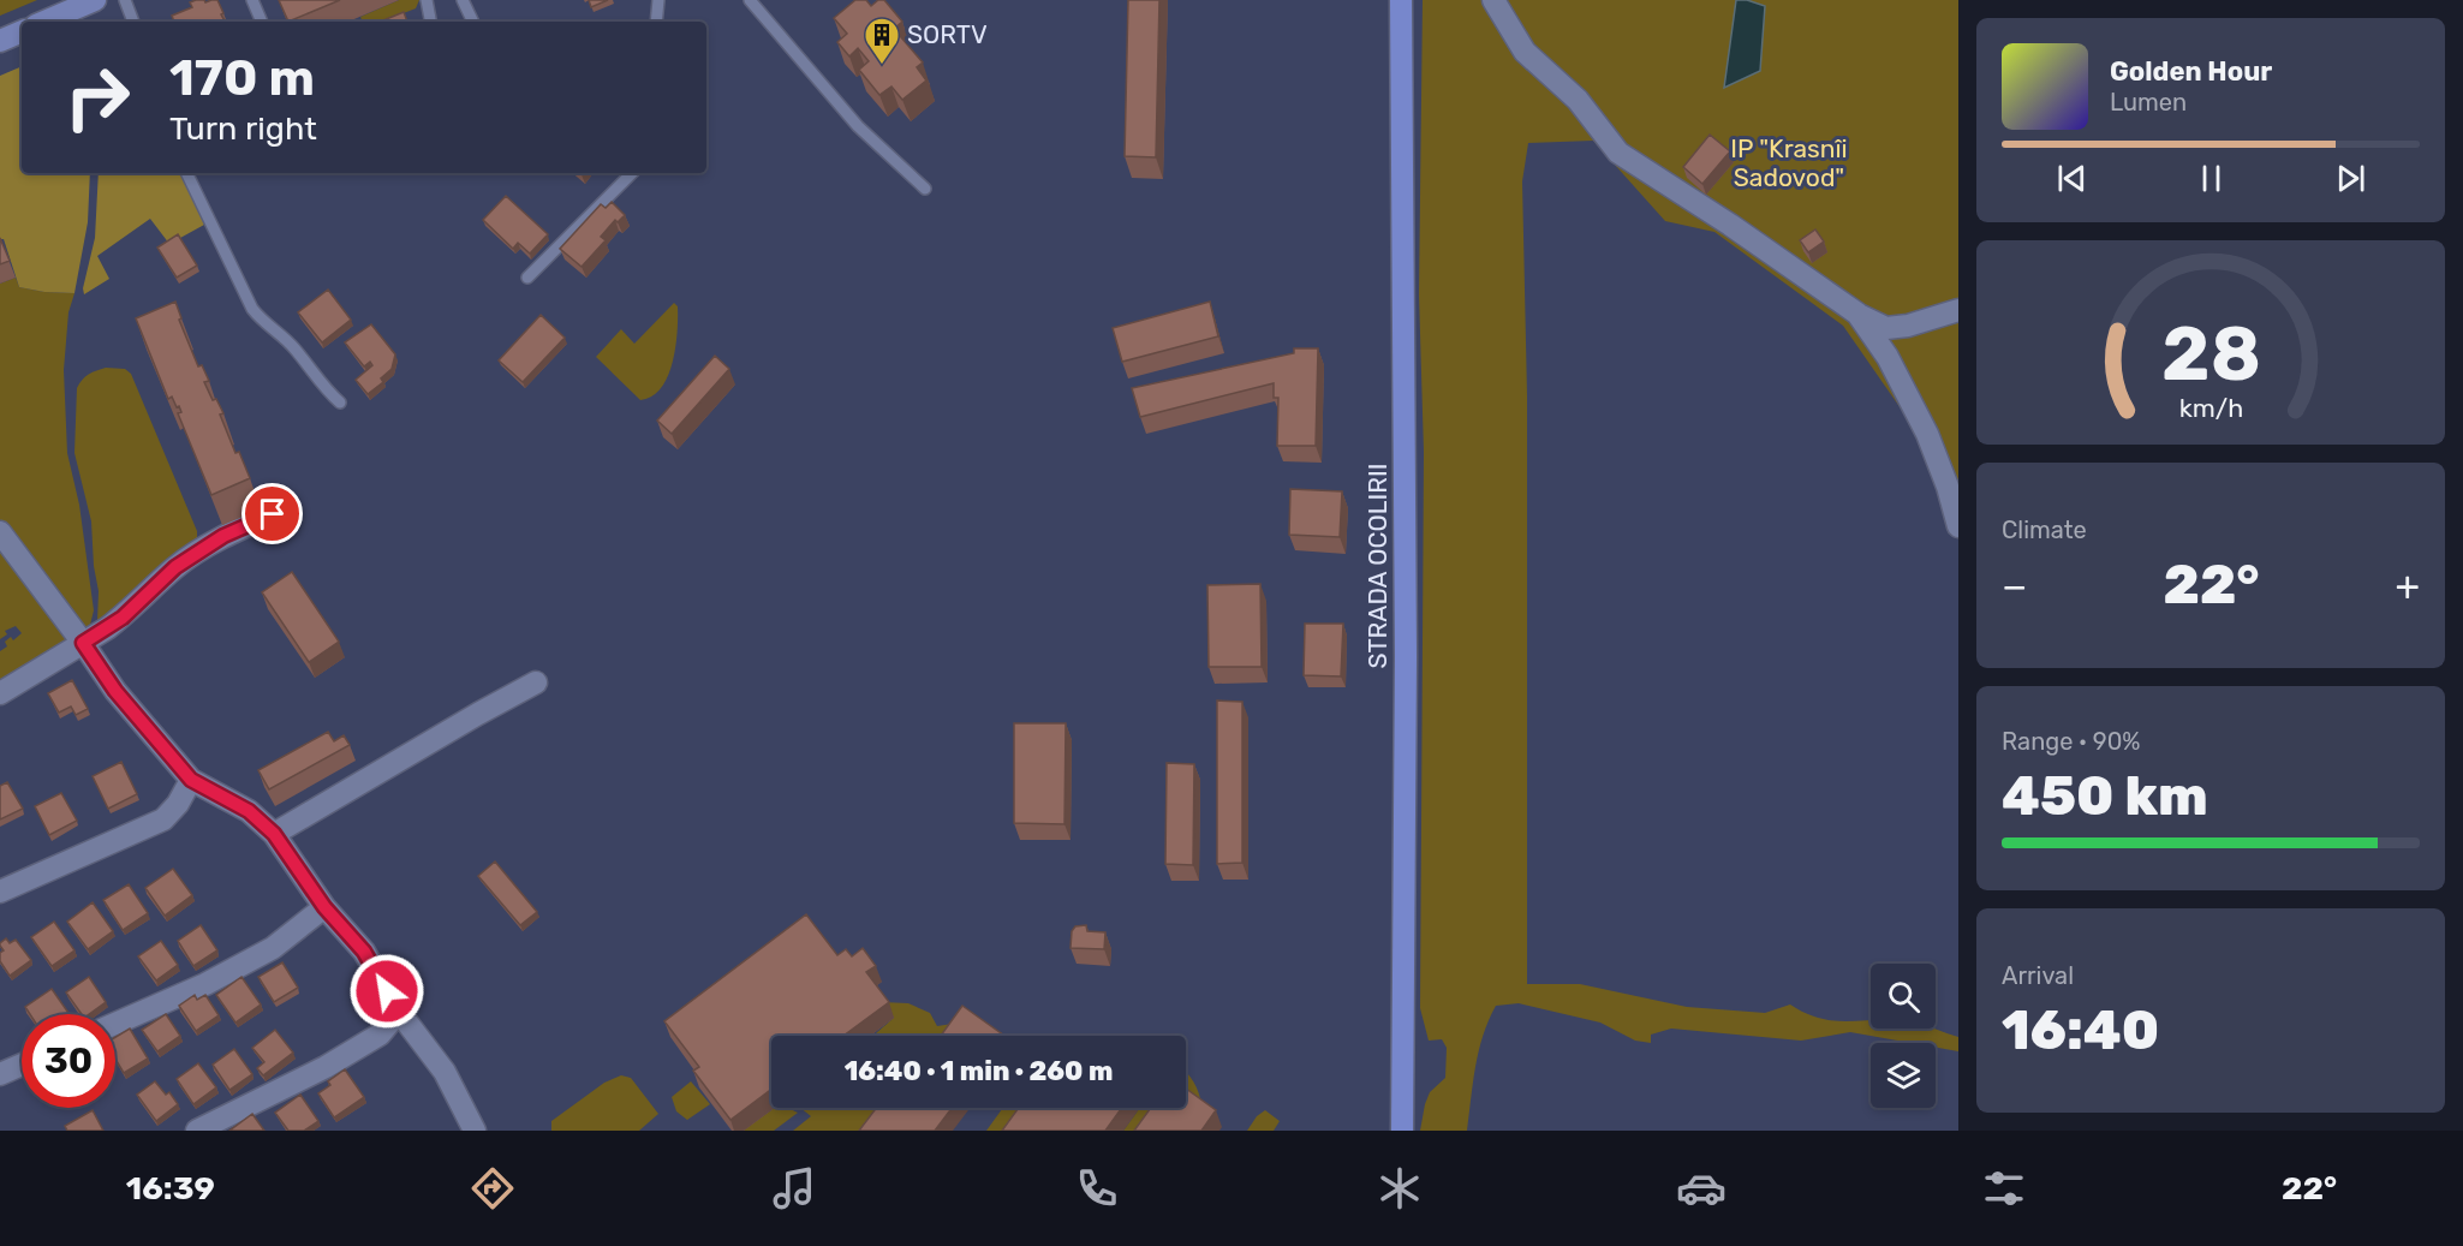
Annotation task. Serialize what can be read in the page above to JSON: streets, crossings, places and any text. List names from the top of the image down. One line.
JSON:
{"streets":{"main road":["STRADA OCOLIRII"]},"parks":["IP \"Krasnîi Sadovod\""],"places":{"building":["SORTV"]},"page":{"turn":["170 m","Turn right"],"song":["Golden Hour","Lumen"],"tile":["Climate",["Range · 90%","450 km"],["Arrival","16:40"]],"heat":["−","22°","+"],"limit":"30","trip":"16:40 · 1 min · 260 m","tabs":["16:39","22°"],"gauge":["28","km/h"]}}
